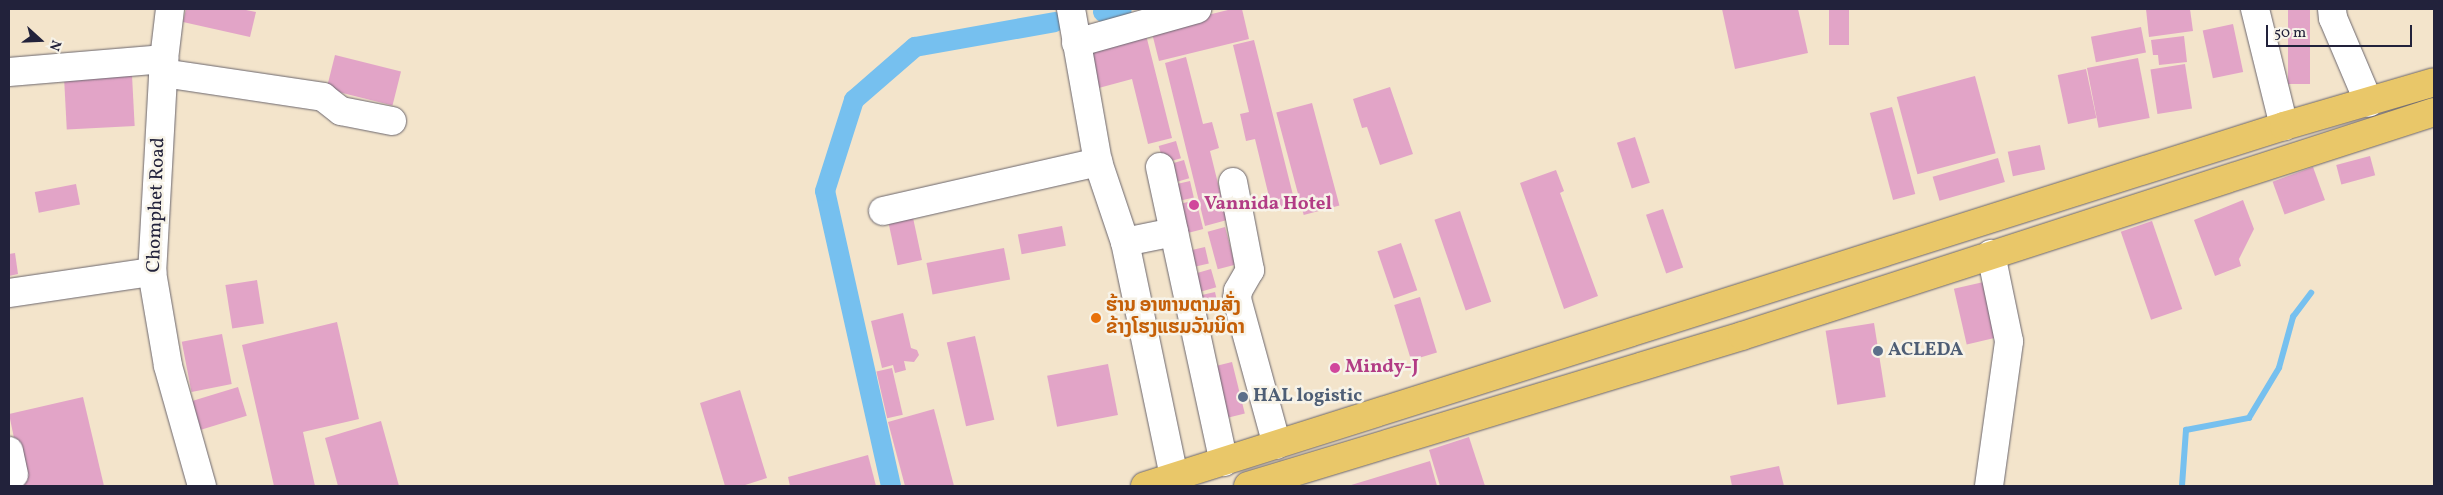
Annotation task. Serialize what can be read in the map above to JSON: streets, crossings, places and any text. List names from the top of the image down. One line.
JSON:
{"streets":{"street":["Chomphet Road"]},"places":["Vannida Hotel","ຮ້ານ ອາຫານຕາມສັ່ງ ຂ້າງໂຮງແຮມວັນນິດາ","ACLEDA","Mindy-J","HAL logistic"],"scale_bar":"50 m","north":"right"}
